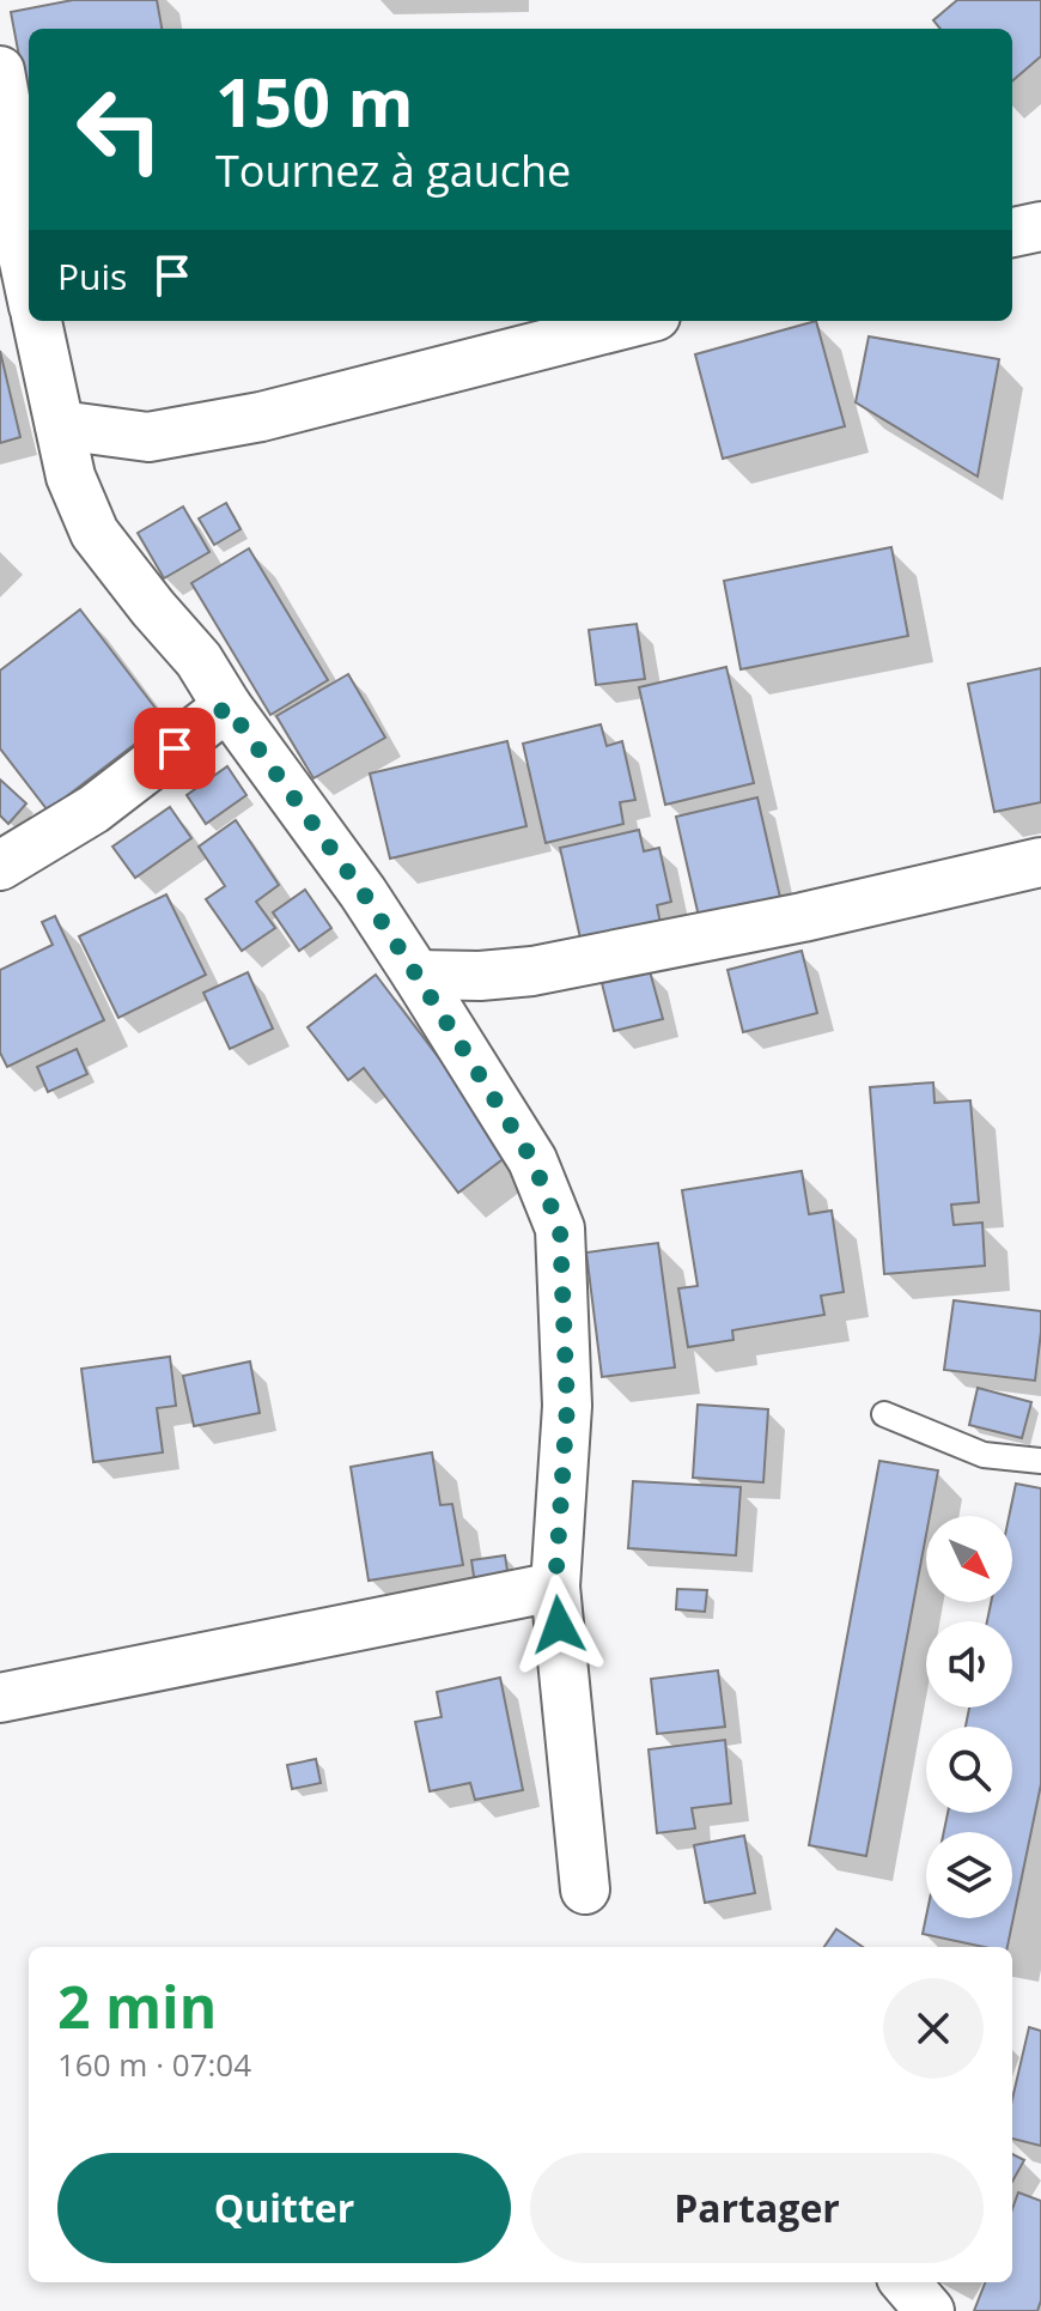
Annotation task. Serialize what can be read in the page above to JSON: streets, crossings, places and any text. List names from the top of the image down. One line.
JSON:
{"north":"bottom right","page":{"turn":["150 m","Tournez à gauche"],"then":"Puis","heading":["2 min","160 m · 07:04"],"buttons":["Quitter","Partager"]}}
